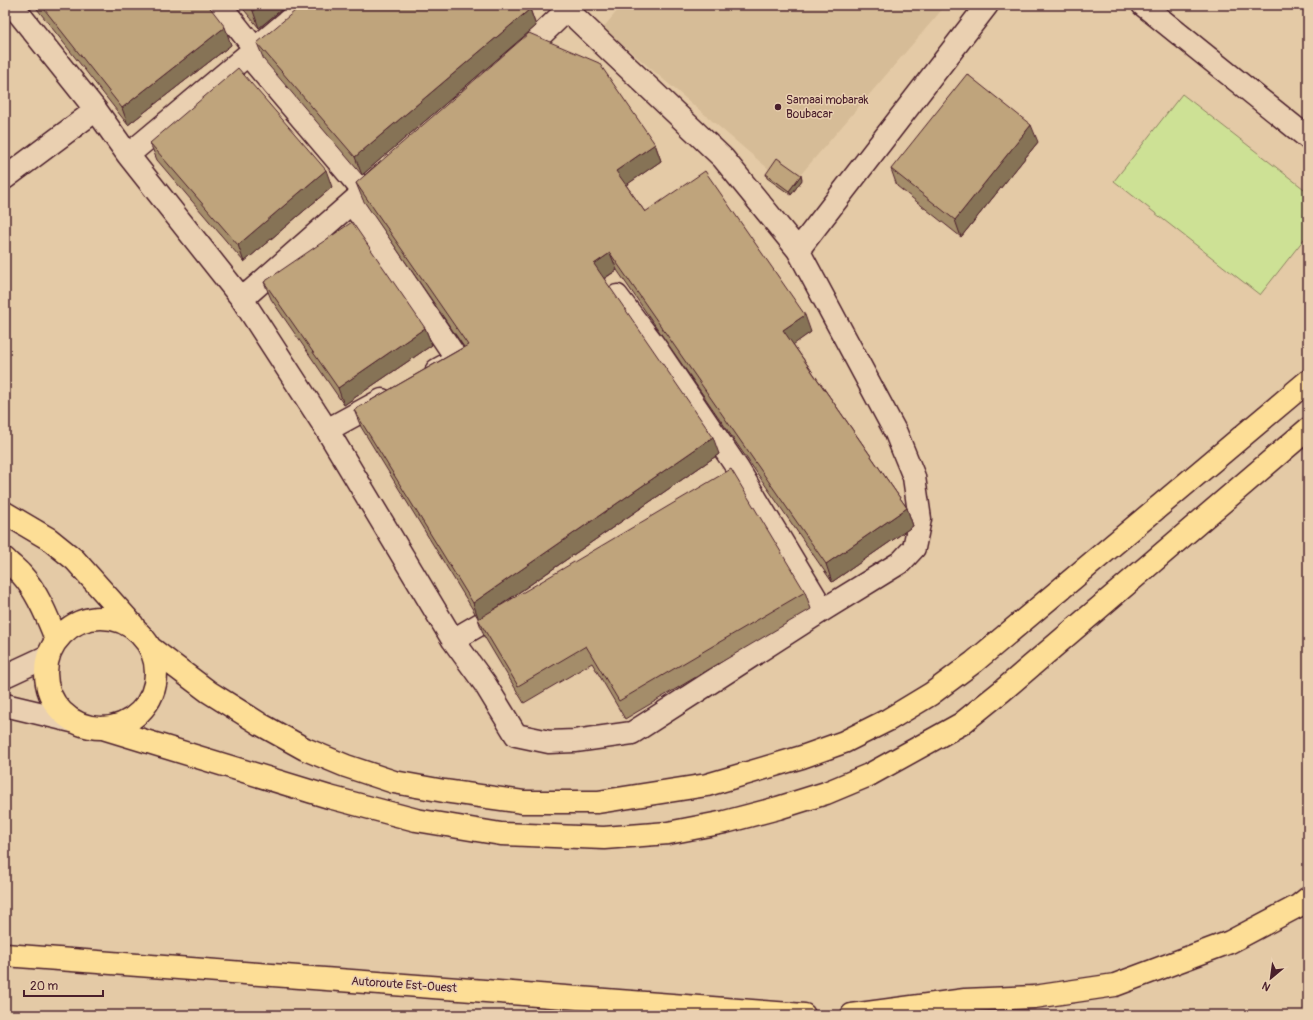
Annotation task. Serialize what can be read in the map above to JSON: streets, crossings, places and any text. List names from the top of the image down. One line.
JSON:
{"streets":{"highway":["Autoroute Est-Ouest"]},"places":["Samaai mobarak Boubacar"],"scale_bar":"20 m","north":"bottom left"}
